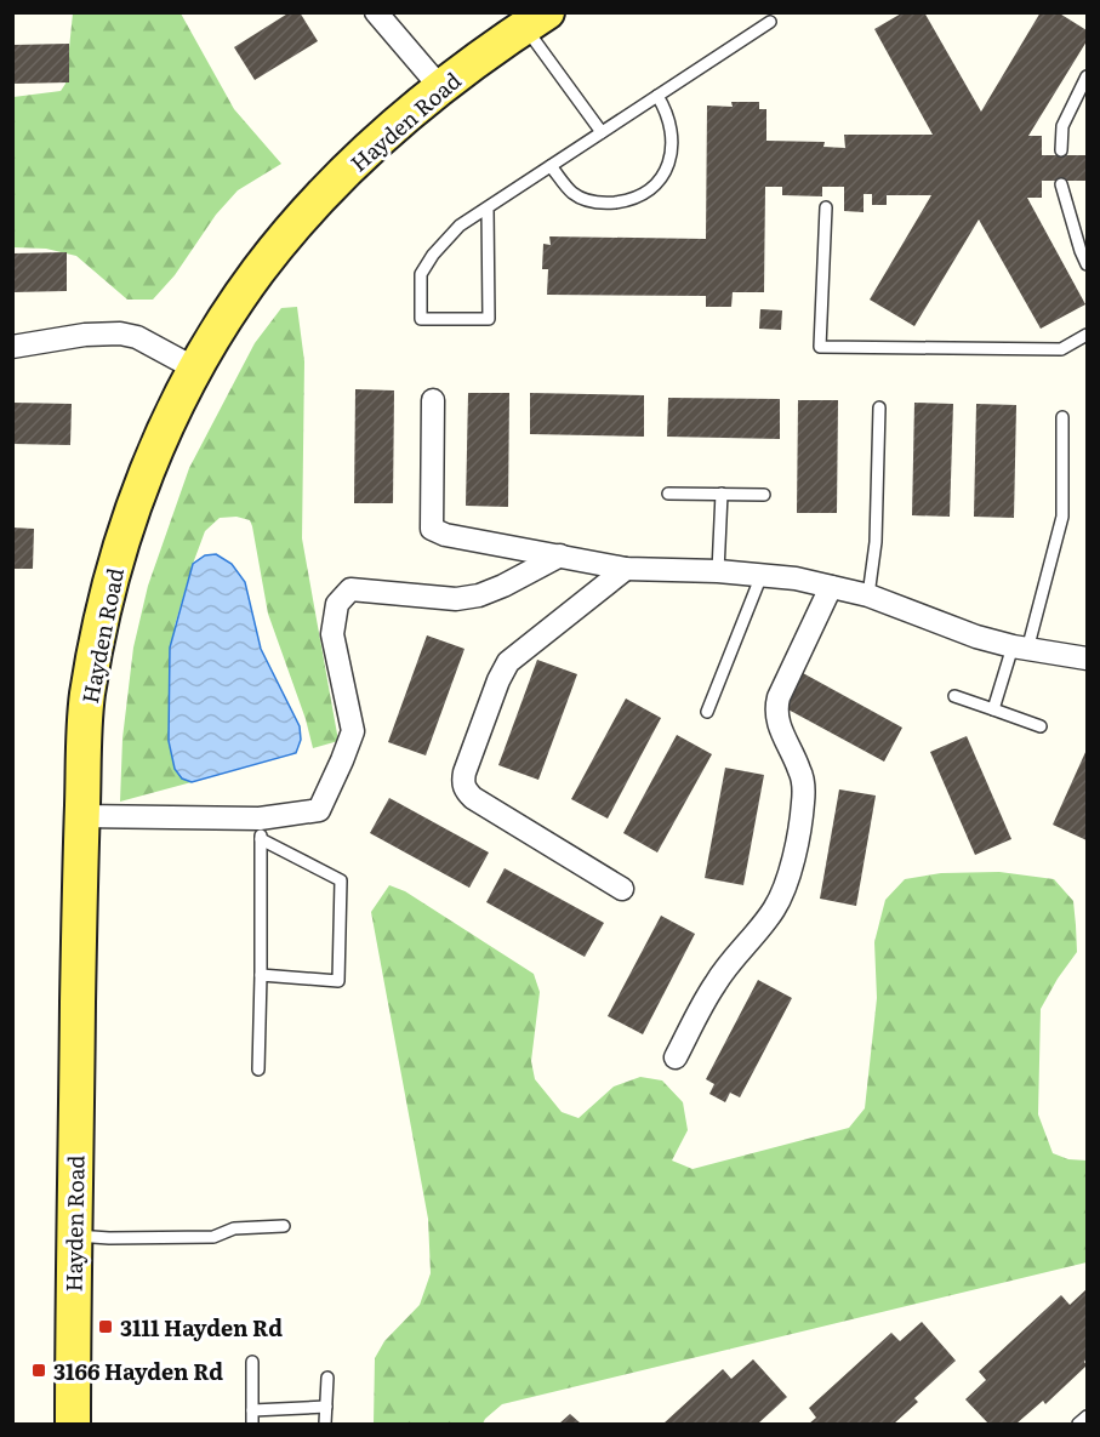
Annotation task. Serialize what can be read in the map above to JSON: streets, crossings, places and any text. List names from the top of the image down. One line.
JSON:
{"streets":{"main road":["Hayden Road"]},"places":{"transit":["3111 Hayden Rd","3166 Hayden Rd"]}}
